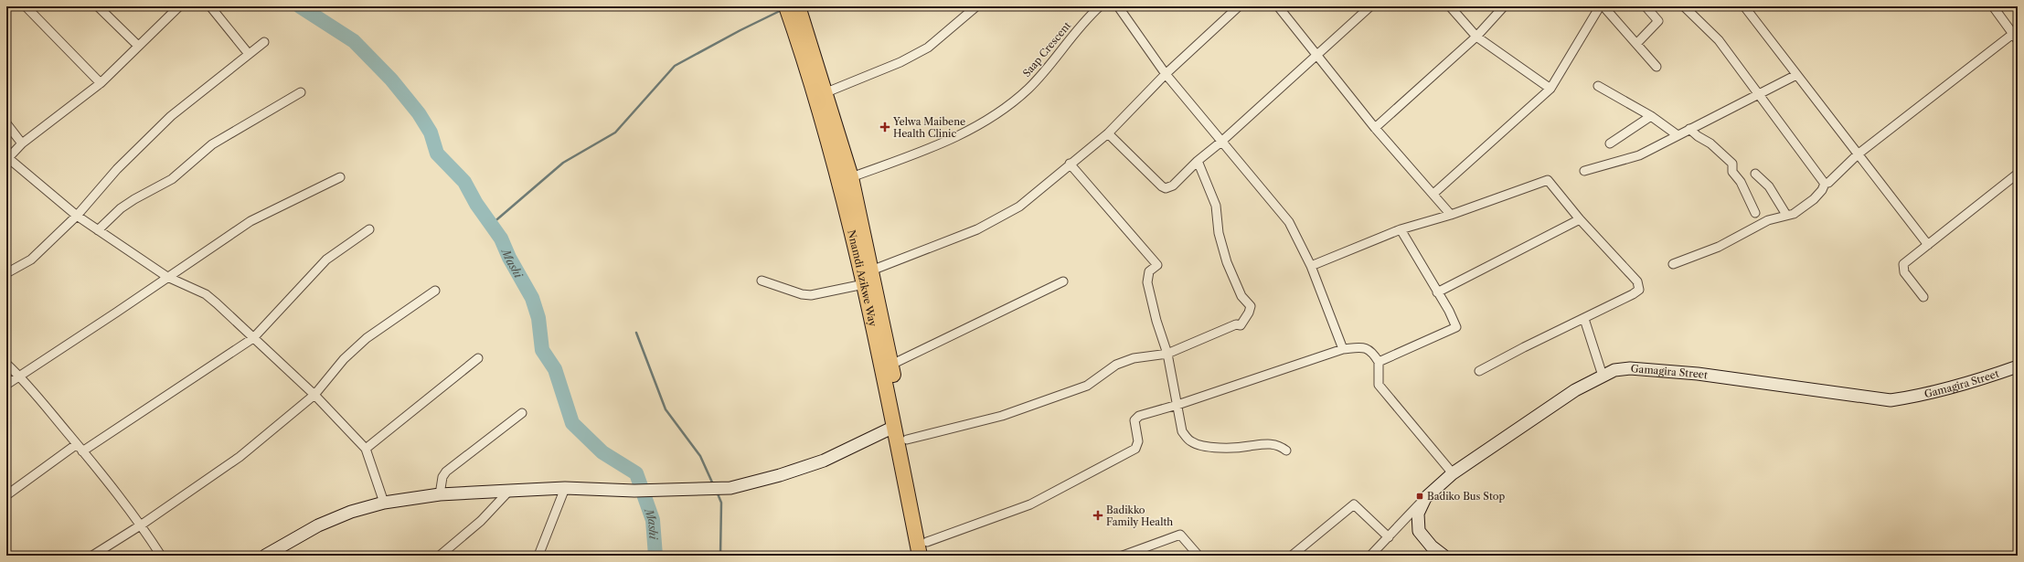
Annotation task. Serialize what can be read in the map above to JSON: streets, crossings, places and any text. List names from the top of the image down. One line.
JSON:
{"streets":{"highway":["Nnamdi Azikwe Way"],"street":["Saap Crescent","Gamagira Street"]},"crossings":[["Saap Crescent","Nnamdi Azikwe Way"]],"water":["Mashi"],"places":{"health":["Yelwa Maibene Health Clinic","Badikko Family Health"],"transit":["Badiko Bus Stop"]}}
